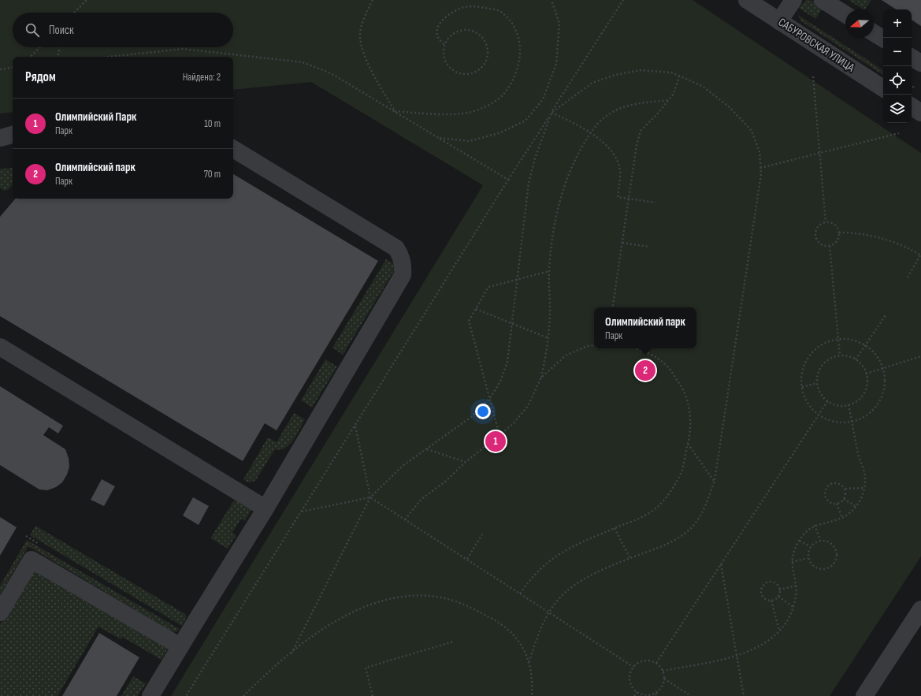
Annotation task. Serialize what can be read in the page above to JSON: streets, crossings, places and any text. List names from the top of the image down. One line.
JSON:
{"streets":{"street":["САБУРОВСКАЯ УЛИЦА"]},"north":"left","page":{"map_buttons":["+","−"],"search":"Поиск","heading":["Рядом","Найдено: 2"],"list":[{"mark":"1","name":"Олимпийский Парк","note":"Парк","value":"10 m"},{"mark":"2","name":"Олимпийский парк","note":"Парк","value":"70 m"}],"popup":["Олимпийский парк","Парк"],"pins":["2","1"]}}
